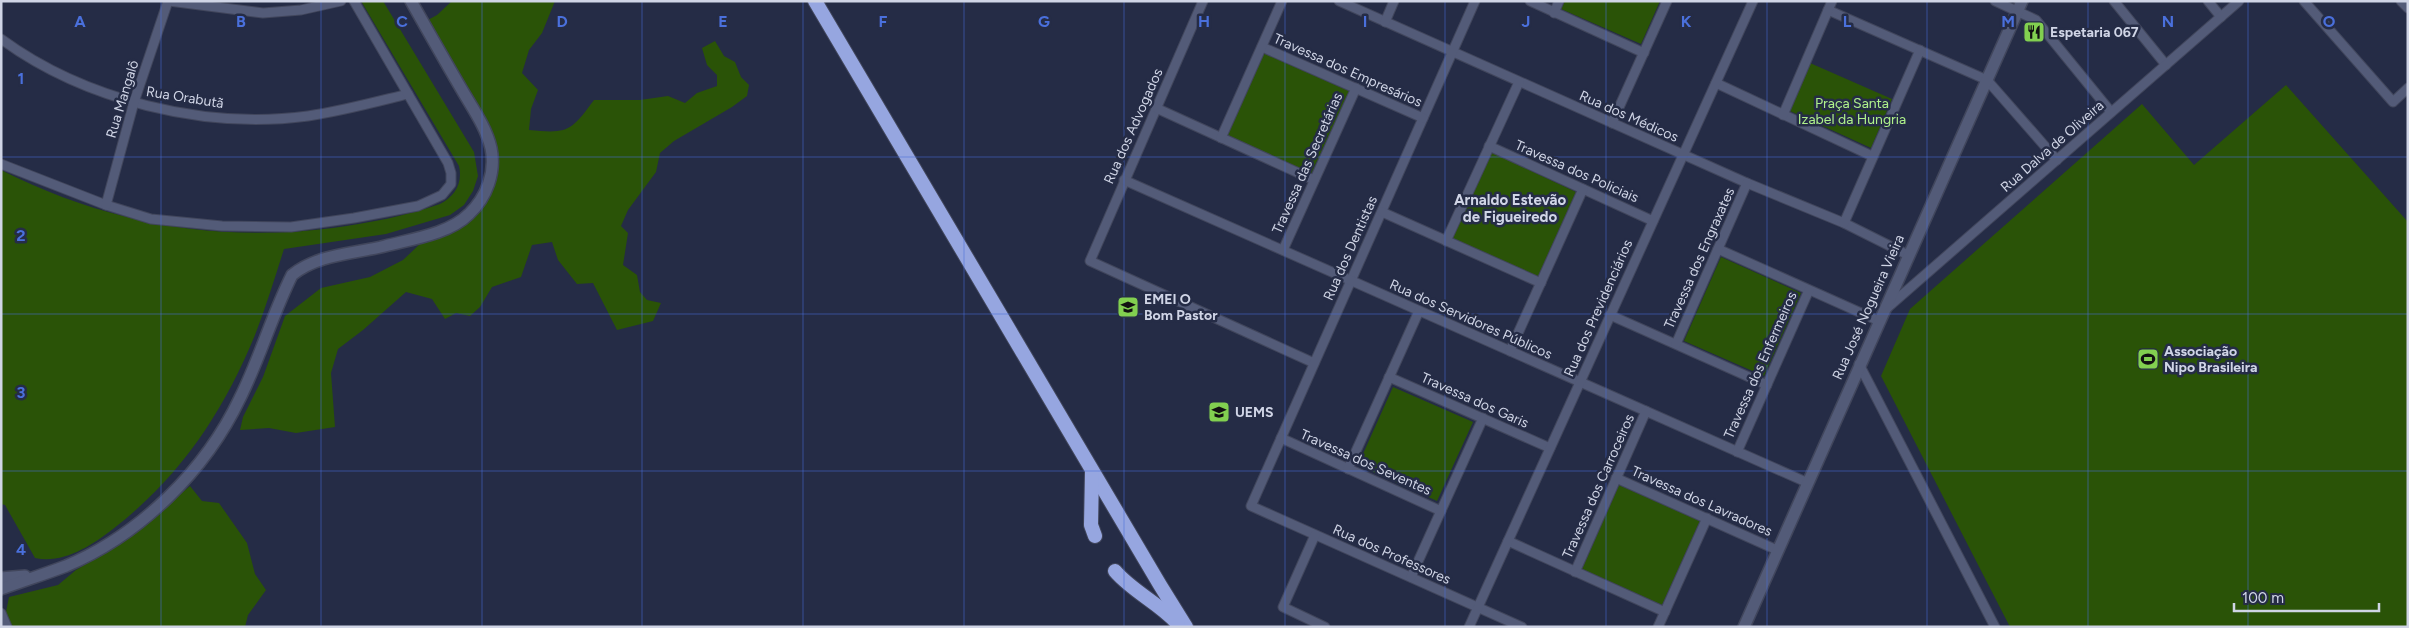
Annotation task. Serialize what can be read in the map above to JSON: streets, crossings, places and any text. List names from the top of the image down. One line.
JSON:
{"streets":{"street":["Travessa dos Empresários","Rua Orabutã","Rua Mangalô","Rua dos Médicos","Rua dos Advogados","Rua Dalva de Oliveira","Travessa das Secretárias","Travessa dos Policiais","Rua dos Dentistas","Travessa dos Engraxates","Rua José Nogueira Vieira","Rua dos Previdenciários","Rua dos Servidores Públicos","Travessa dos Enfermeiros","Travessa dos Garis","Travessa dos Seventes","Travessa dos Carroceiros","Travessa dos Lavradores","Rua dos Professores"]},"crossings":[["Travessa dos Empresários","Travessa das Secretárias"],["Travessa dos Empresários","Rua dos Dentistas"],["Rua Orabutã","Rua Mangalô"],["Rua dos Médicos","Rua dos Dentistas"],["Rua dos Médicos","Travessa dos Engraxates"],["Rua dos Médicos","Rua José Nogueira Vieira"],["Rua dos Médicos","Rua dos Previdenciários"],["Rua dos Advogados","Rua dos Dentistas"],["Rua dos Advogados","Rua dos Servidores Públicos"],["Rua Dalva de Oliveira","Rua José Nogueira Vieira"],["Travessa das Secretárias","Rua dos Servidores Públicos"],["Travessa dos Policiais","Rua dos Previdenciários"],["Rua dos Dentistas","Rua dos Servidores Públicos"],["Rua dos Dentistas","Travessa dos Seventes"],["Rua dos Dentistas","Rua dos Professores"],["Rua José Nogueira Vieira","Rua dos Servidores Públicos"],["Rua José Nogueira Vieira","Travessa dos Lavradores"],["Rua dos Previdenciários","Rua dos Servidores Públicos"],["Rua dos Previdenciários","Travessa dos Garis"],["Rua dos Previdenciários","Rua dos Professores"],["Rua dos Servidores Públicos","Travessa dos Enfermeiros"],["Rua dos Servidores Públicos","Travessa dos Carroceiros"],["Travessa dos Carroceiros","Travessa dos Lavradores"]],"districts":["Arnaldo Estevão de Figueiredo"],"parks":["Praça Santa Izabel da Hungria"],"places":{"restaurant":["Espetaria 067"],"school or university":["EMEI O Bom Pastor","UEMS"],"sports":["Associação Nipo Brasileira"]},"scale_bar":"100 m","grid":{"columns":["A","B","C","D","E","F","G","H","I","J","K","L","M","N","O"],"rows":["1","2","3","4"]}}
